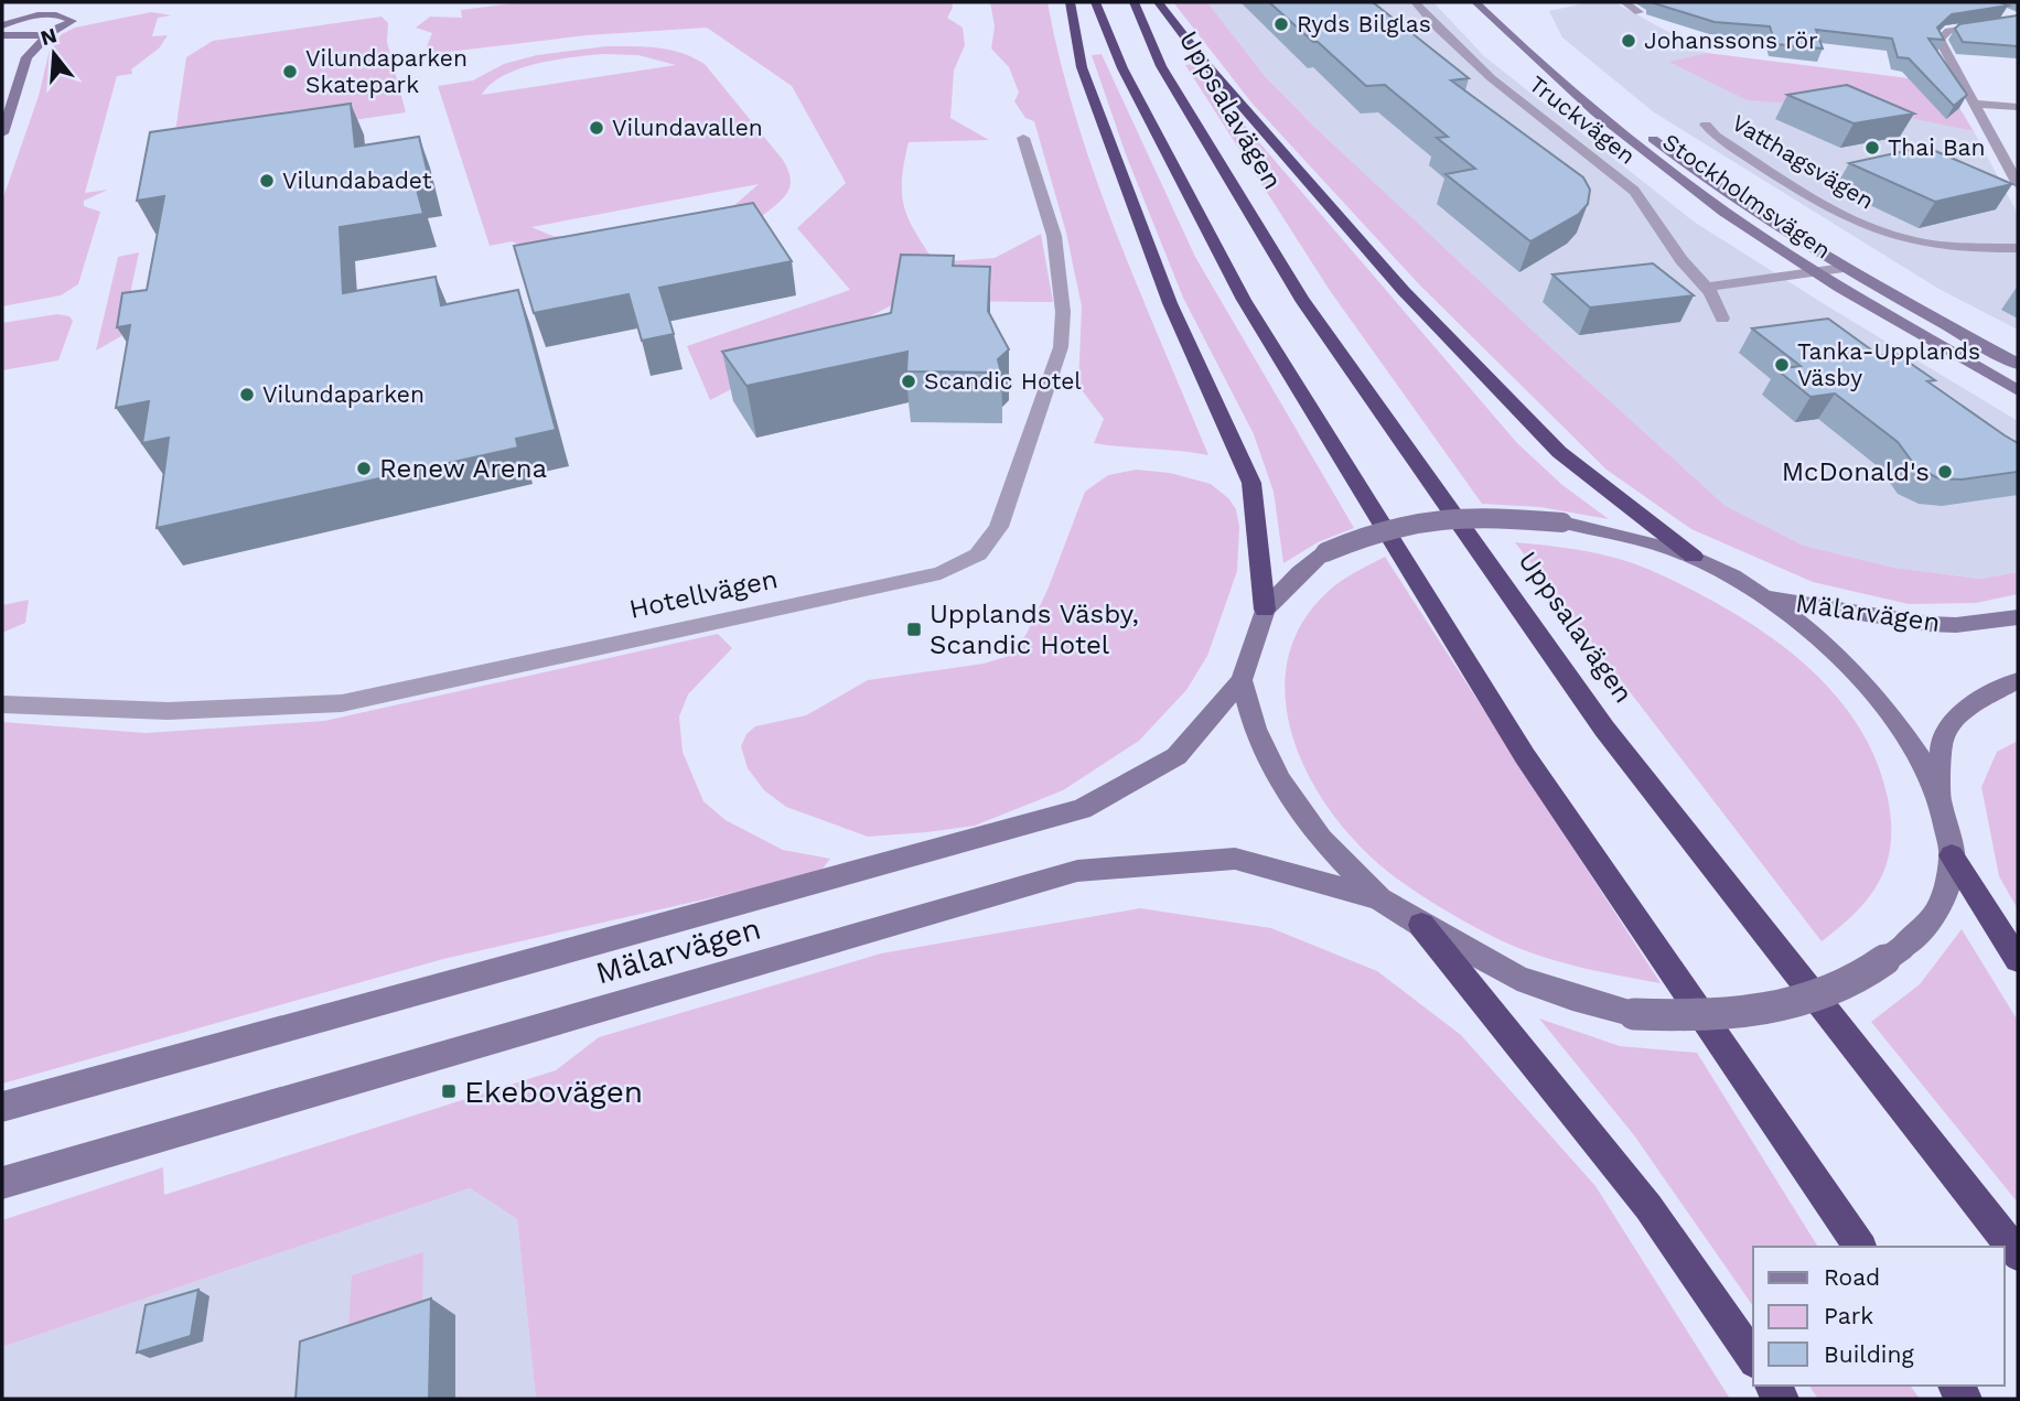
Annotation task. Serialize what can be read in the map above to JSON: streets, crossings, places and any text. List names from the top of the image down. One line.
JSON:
{"streets":{"highway":["Uppsalavägen"],"main road":["Stockholmsvägen","Mälarvägen"],"street":["Truckvägen","Vatthagsvägen","Hotellvägen"]},"places":{"other":["Ryds Bilglas","Johanssons rör","Vilundaparken Skatepark","Vilundavallen","Thai Ban","Vilundabadet","Tanka-Upplands Väsby","Scandic Hotel","Vilundaparken","Renew Arena","McDonald's"],"transit":["Upplands Väsby, Scandic Hotel","Ekebovägen"]},"legend":["Road","Park","Building"],"north":"top"}
